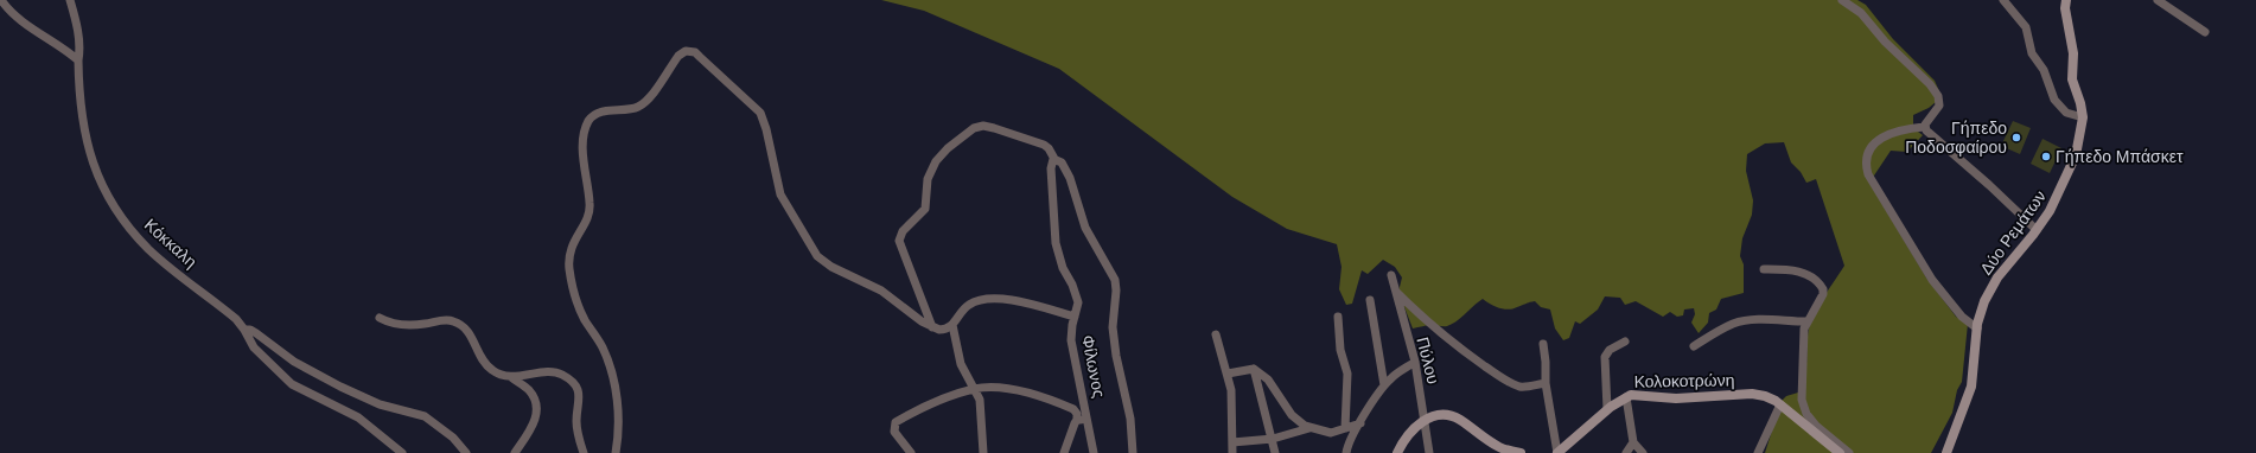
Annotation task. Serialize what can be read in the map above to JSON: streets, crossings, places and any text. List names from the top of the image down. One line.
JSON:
{"streets":{"street":["Δύο Ρεμάτων","Κόκκαλη","Πύλου","Φίλωνος","Κολοκοτρώνη"]},"places":["Γήπεδο Ποδοσφαίρου","Γήπεδο Μπάσκετ"]}
